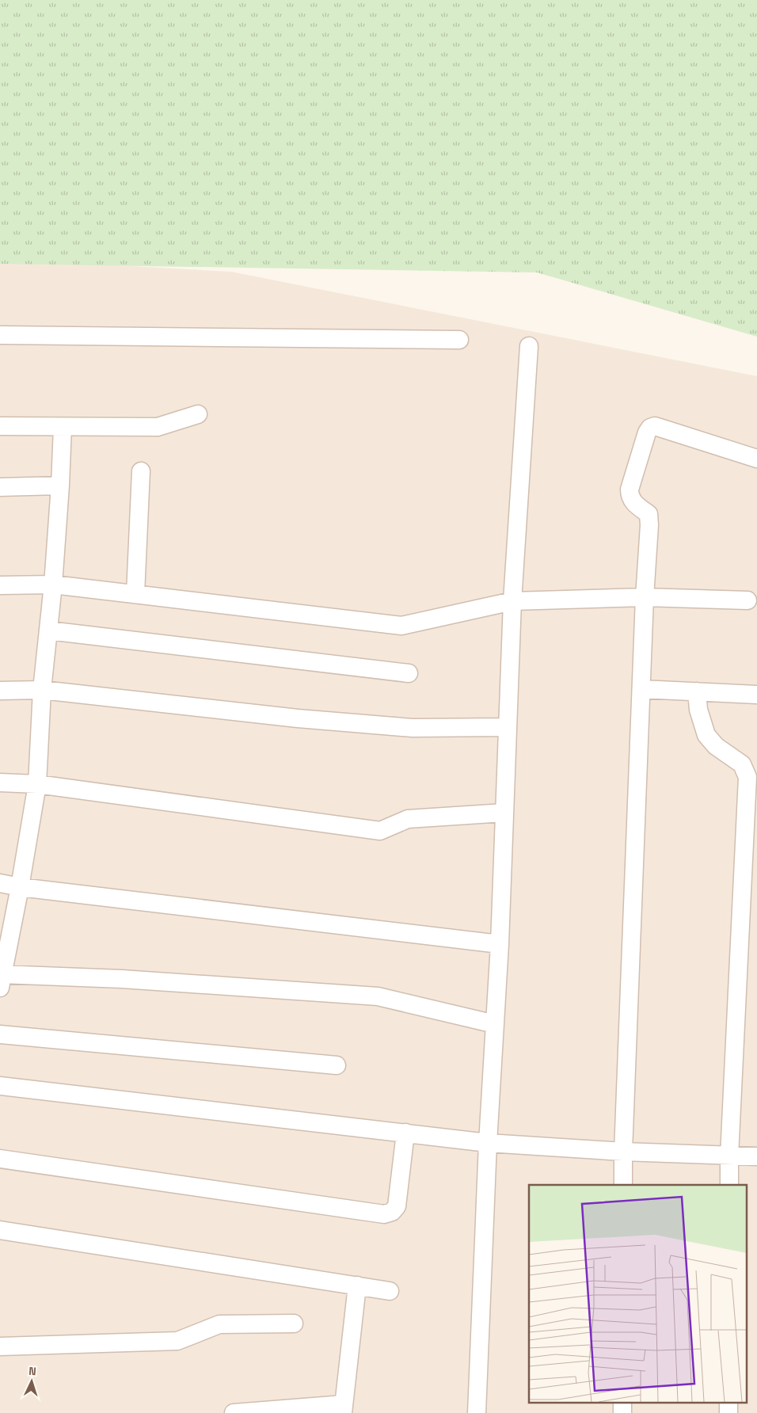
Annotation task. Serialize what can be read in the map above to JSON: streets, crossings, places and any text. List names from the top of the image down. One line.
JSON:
{"north":"top"}
